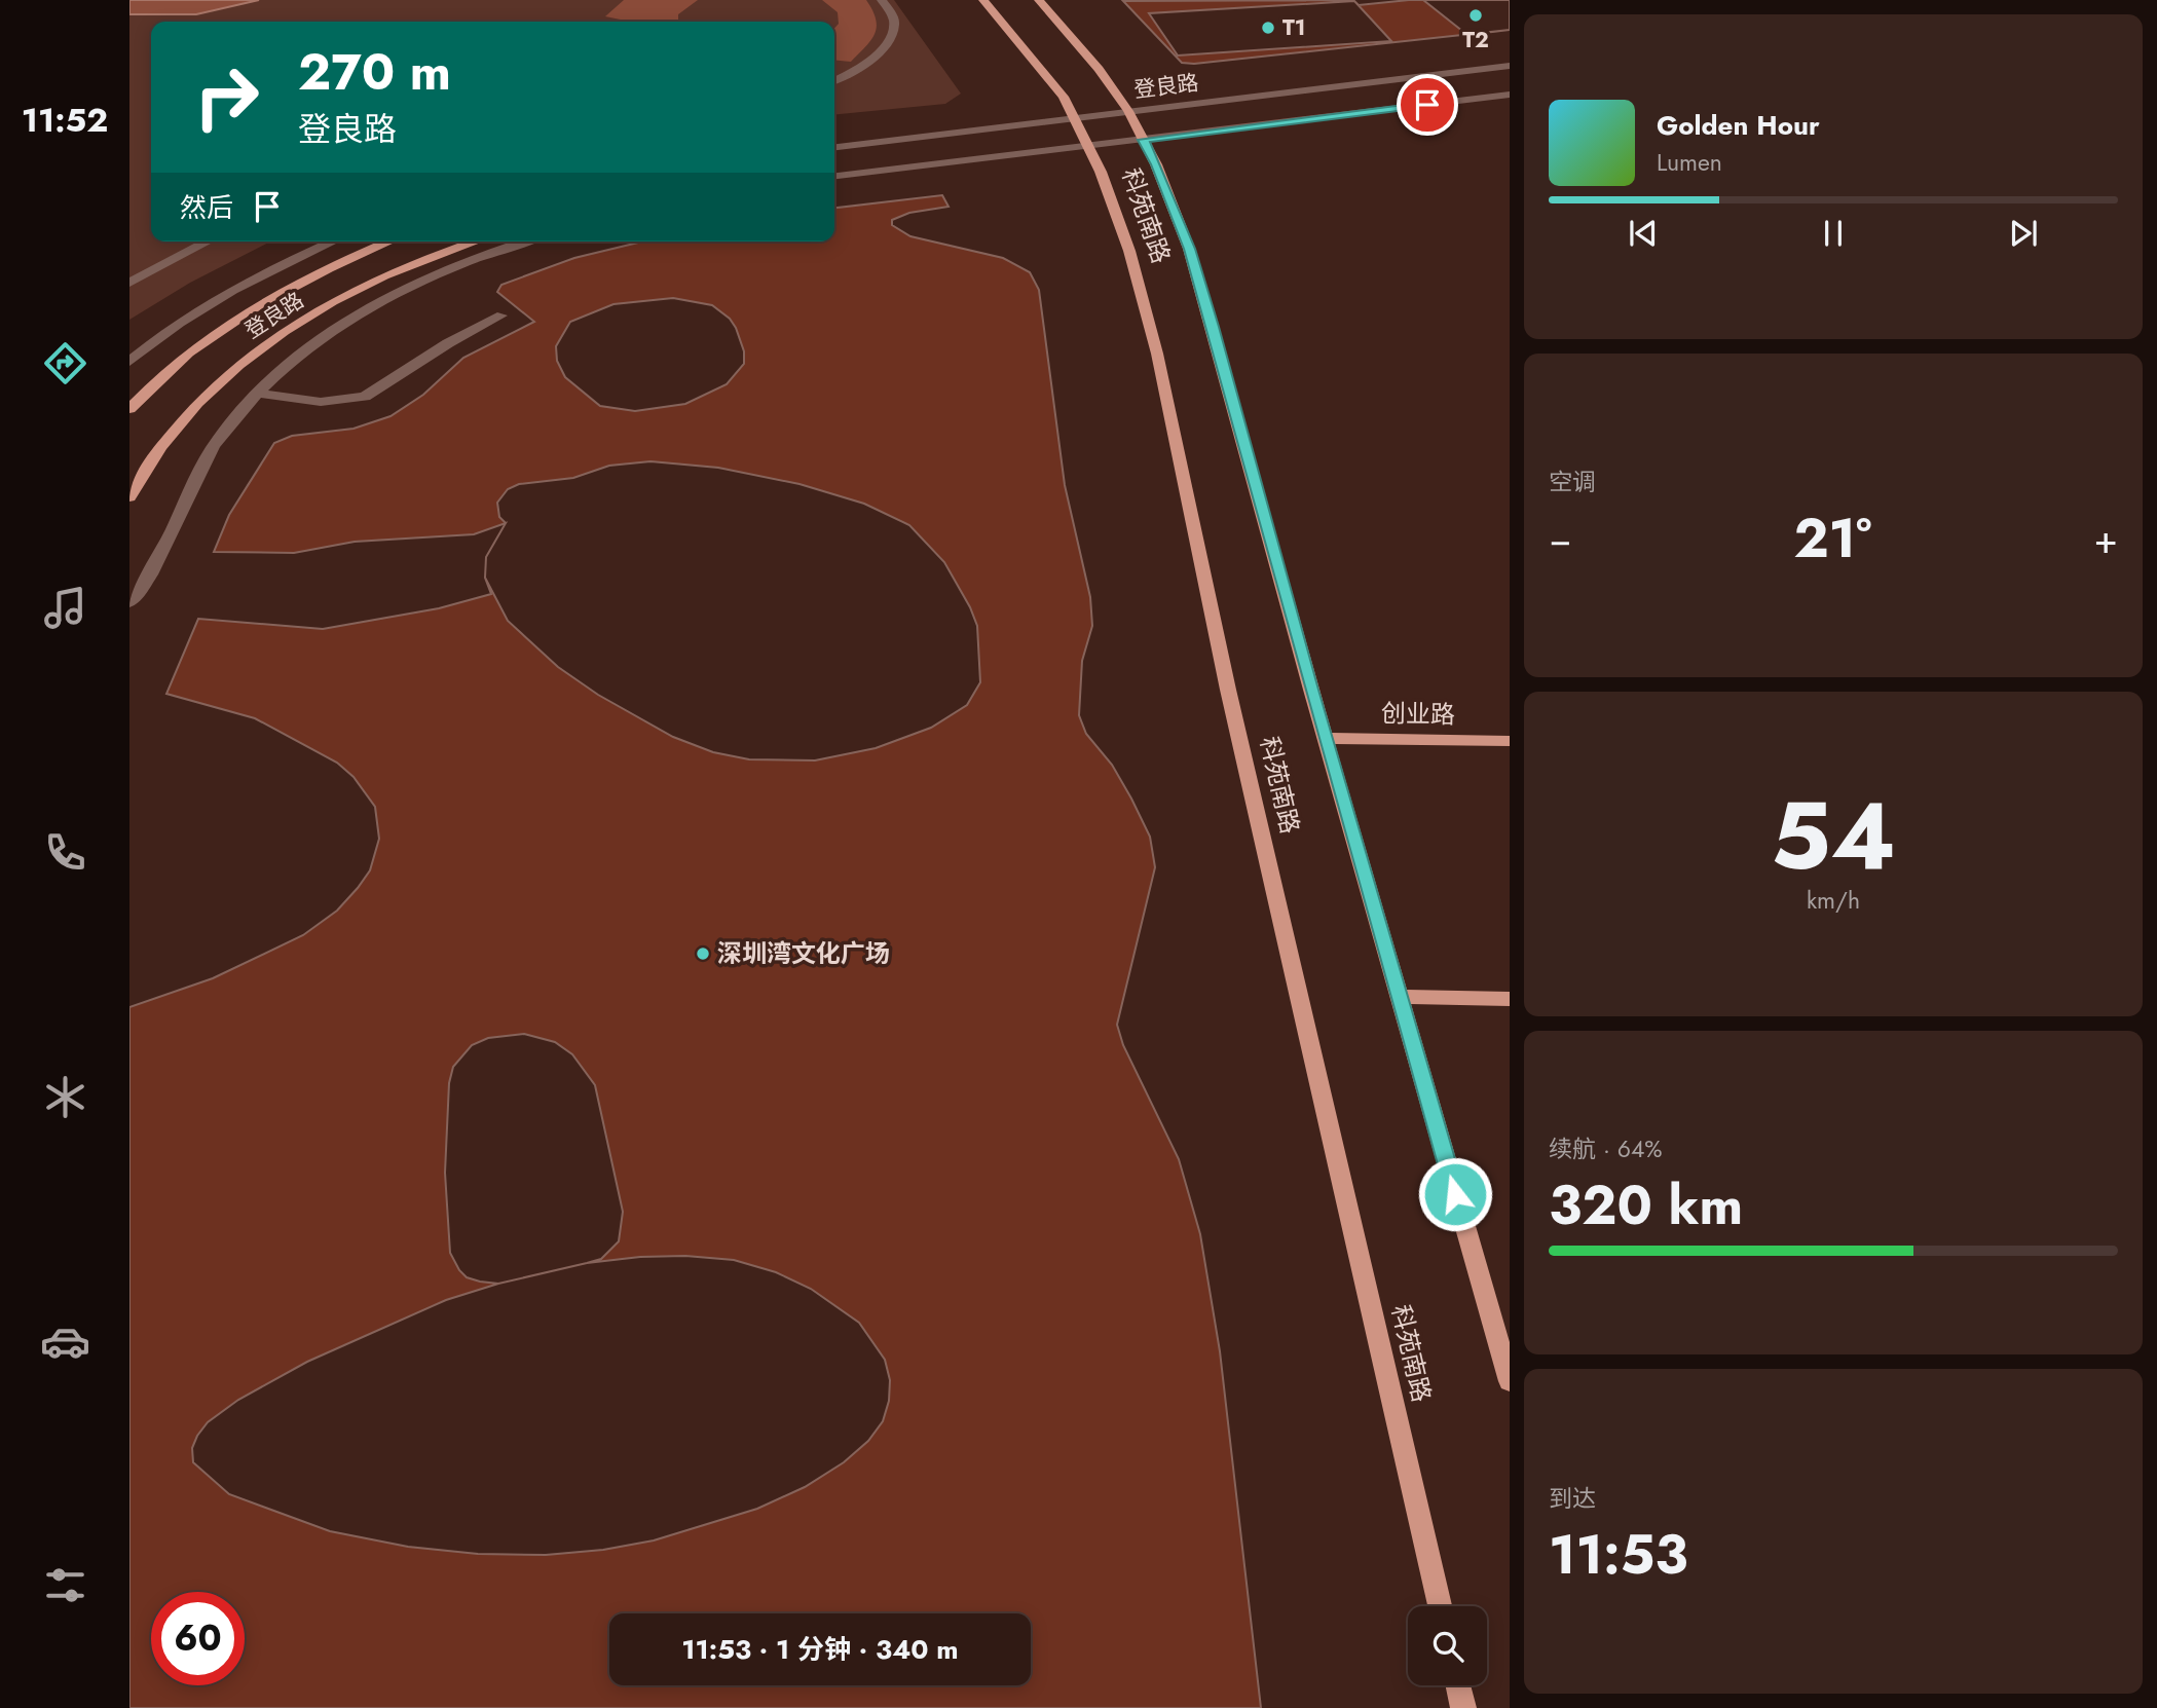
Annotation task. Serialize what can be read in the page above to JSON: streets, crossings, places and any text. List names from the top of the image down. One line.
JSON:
{"streets":{"main road":["登良路","科苑南路","创业路"]},"crossings":[["登良路","科苑南路"],["科苑南路","创业路"]],"places":["T2","T1","深圳湾文化广场"],"page":{"tabs":"11:52","turn":["270 m","登良路"],"song":["Golden Hour","Lumen"],"then":"然后","tile":["空调",["54","km/h"],["续航 · 64%","320 km"],["到达","11:53"]],"heat":["−","21°","+"],"limit":"60","trip":"11:53 · 1 分钟 · 340 m"}}
